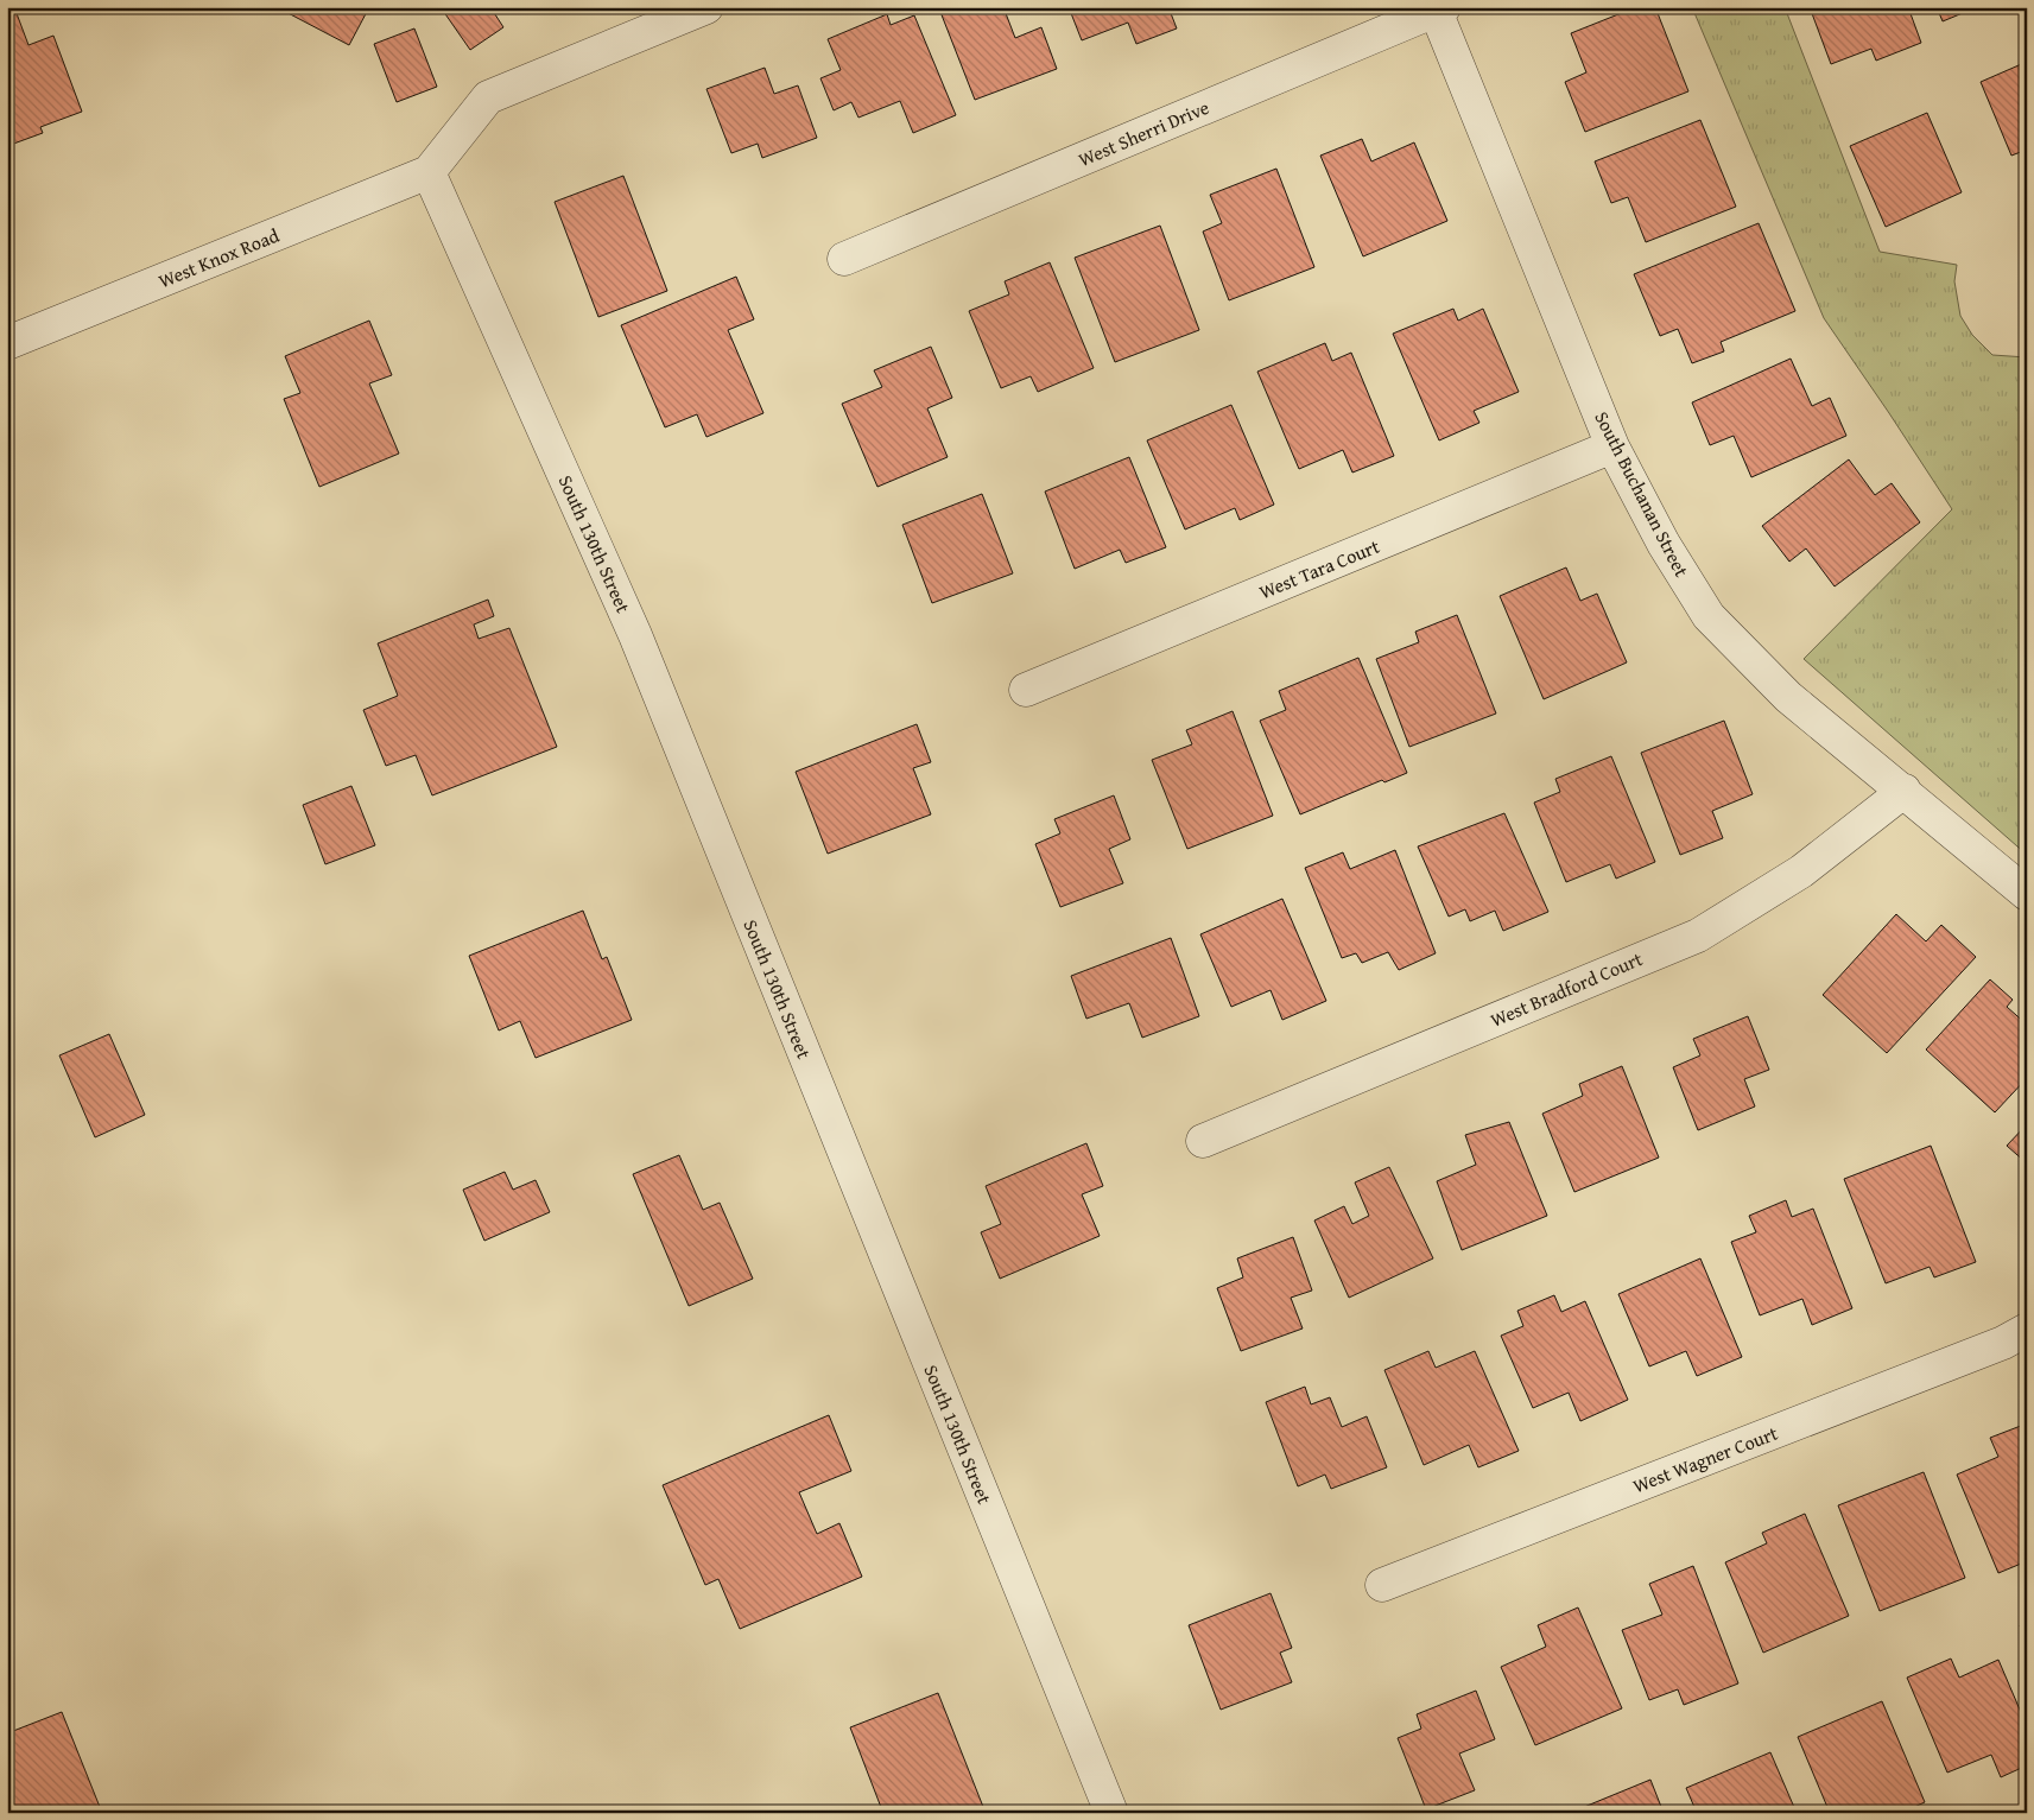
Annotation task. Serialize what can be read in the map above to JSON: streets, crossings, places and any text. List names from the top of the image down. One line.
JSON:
{"streets":{"street":["West Sherri Drive","West Knox Road","South Buchanan Street","South 130th Street","West Tara Court","West Bradford Court","West Wagner Court"]},"crossings":[["West Sherri Drive","South Buchanan Street"],["West Knox Road","South 130th Street"],["South Buchanan Street","West Tara Court"],["South Buchanan Street","West Bradford Court"]]}
